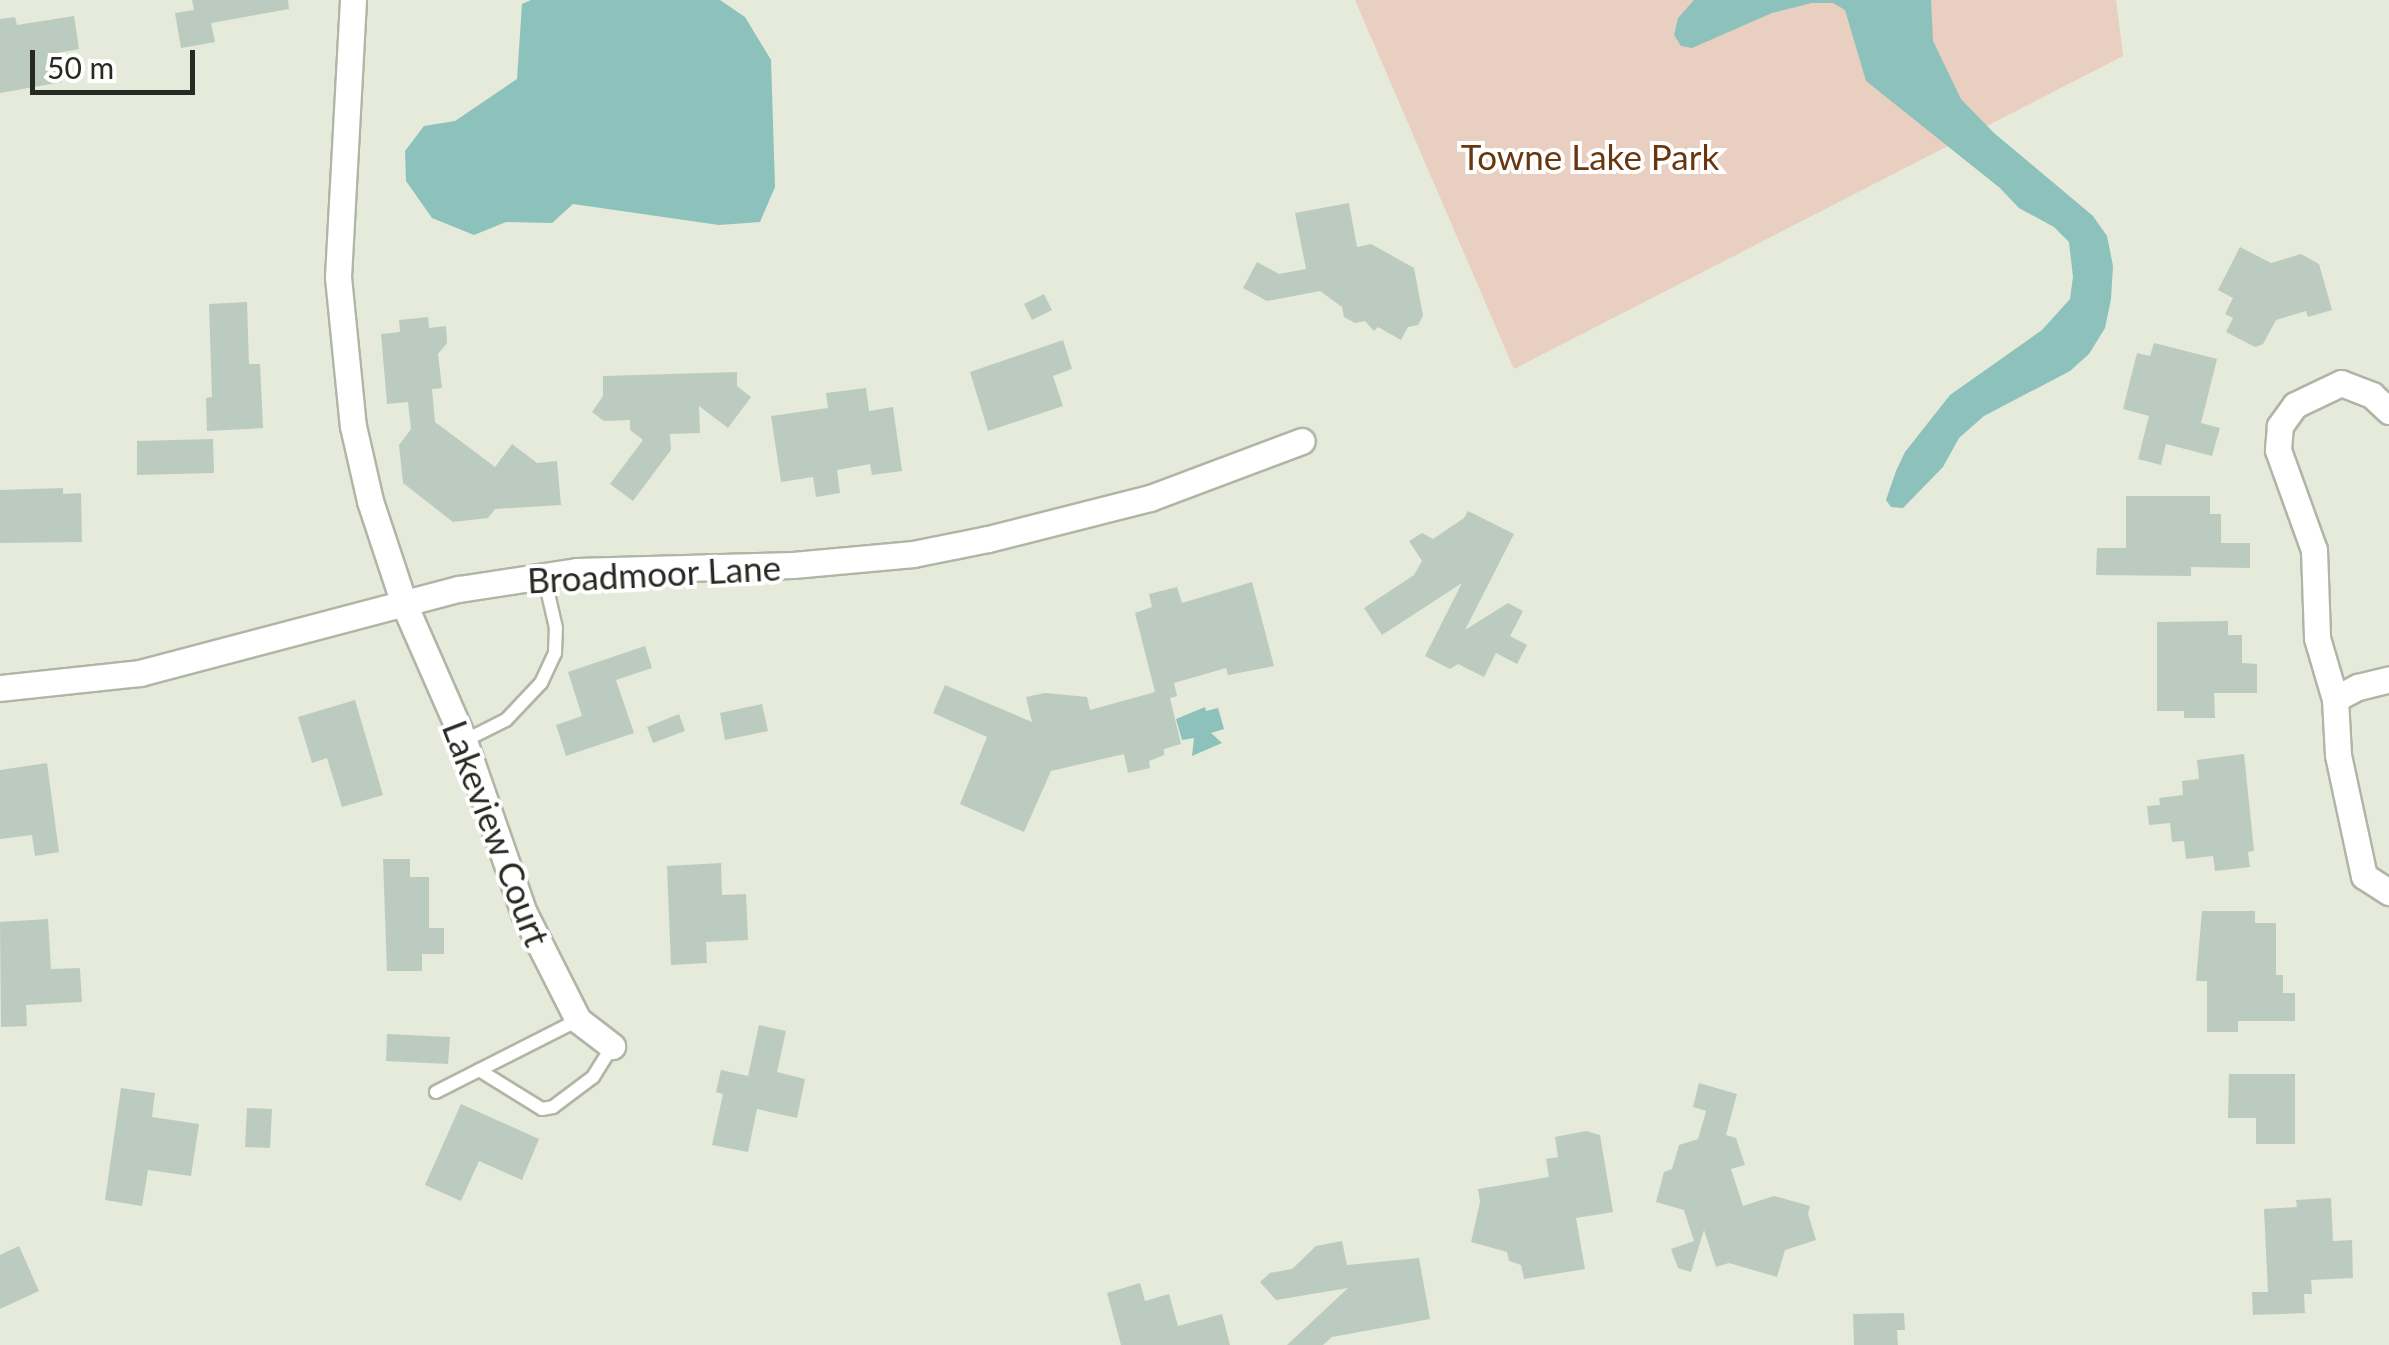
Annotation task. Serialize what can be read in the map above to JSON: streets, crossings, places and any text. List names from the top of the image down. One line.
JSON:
{"streets":{"street":["Broadmoor Lane","Lakeview Court"]},"crossings":[["Broadmoor Lane","Lakeview Court"]],"parks":["Towne Lake Park"],"scale_bar":"50 m"}
